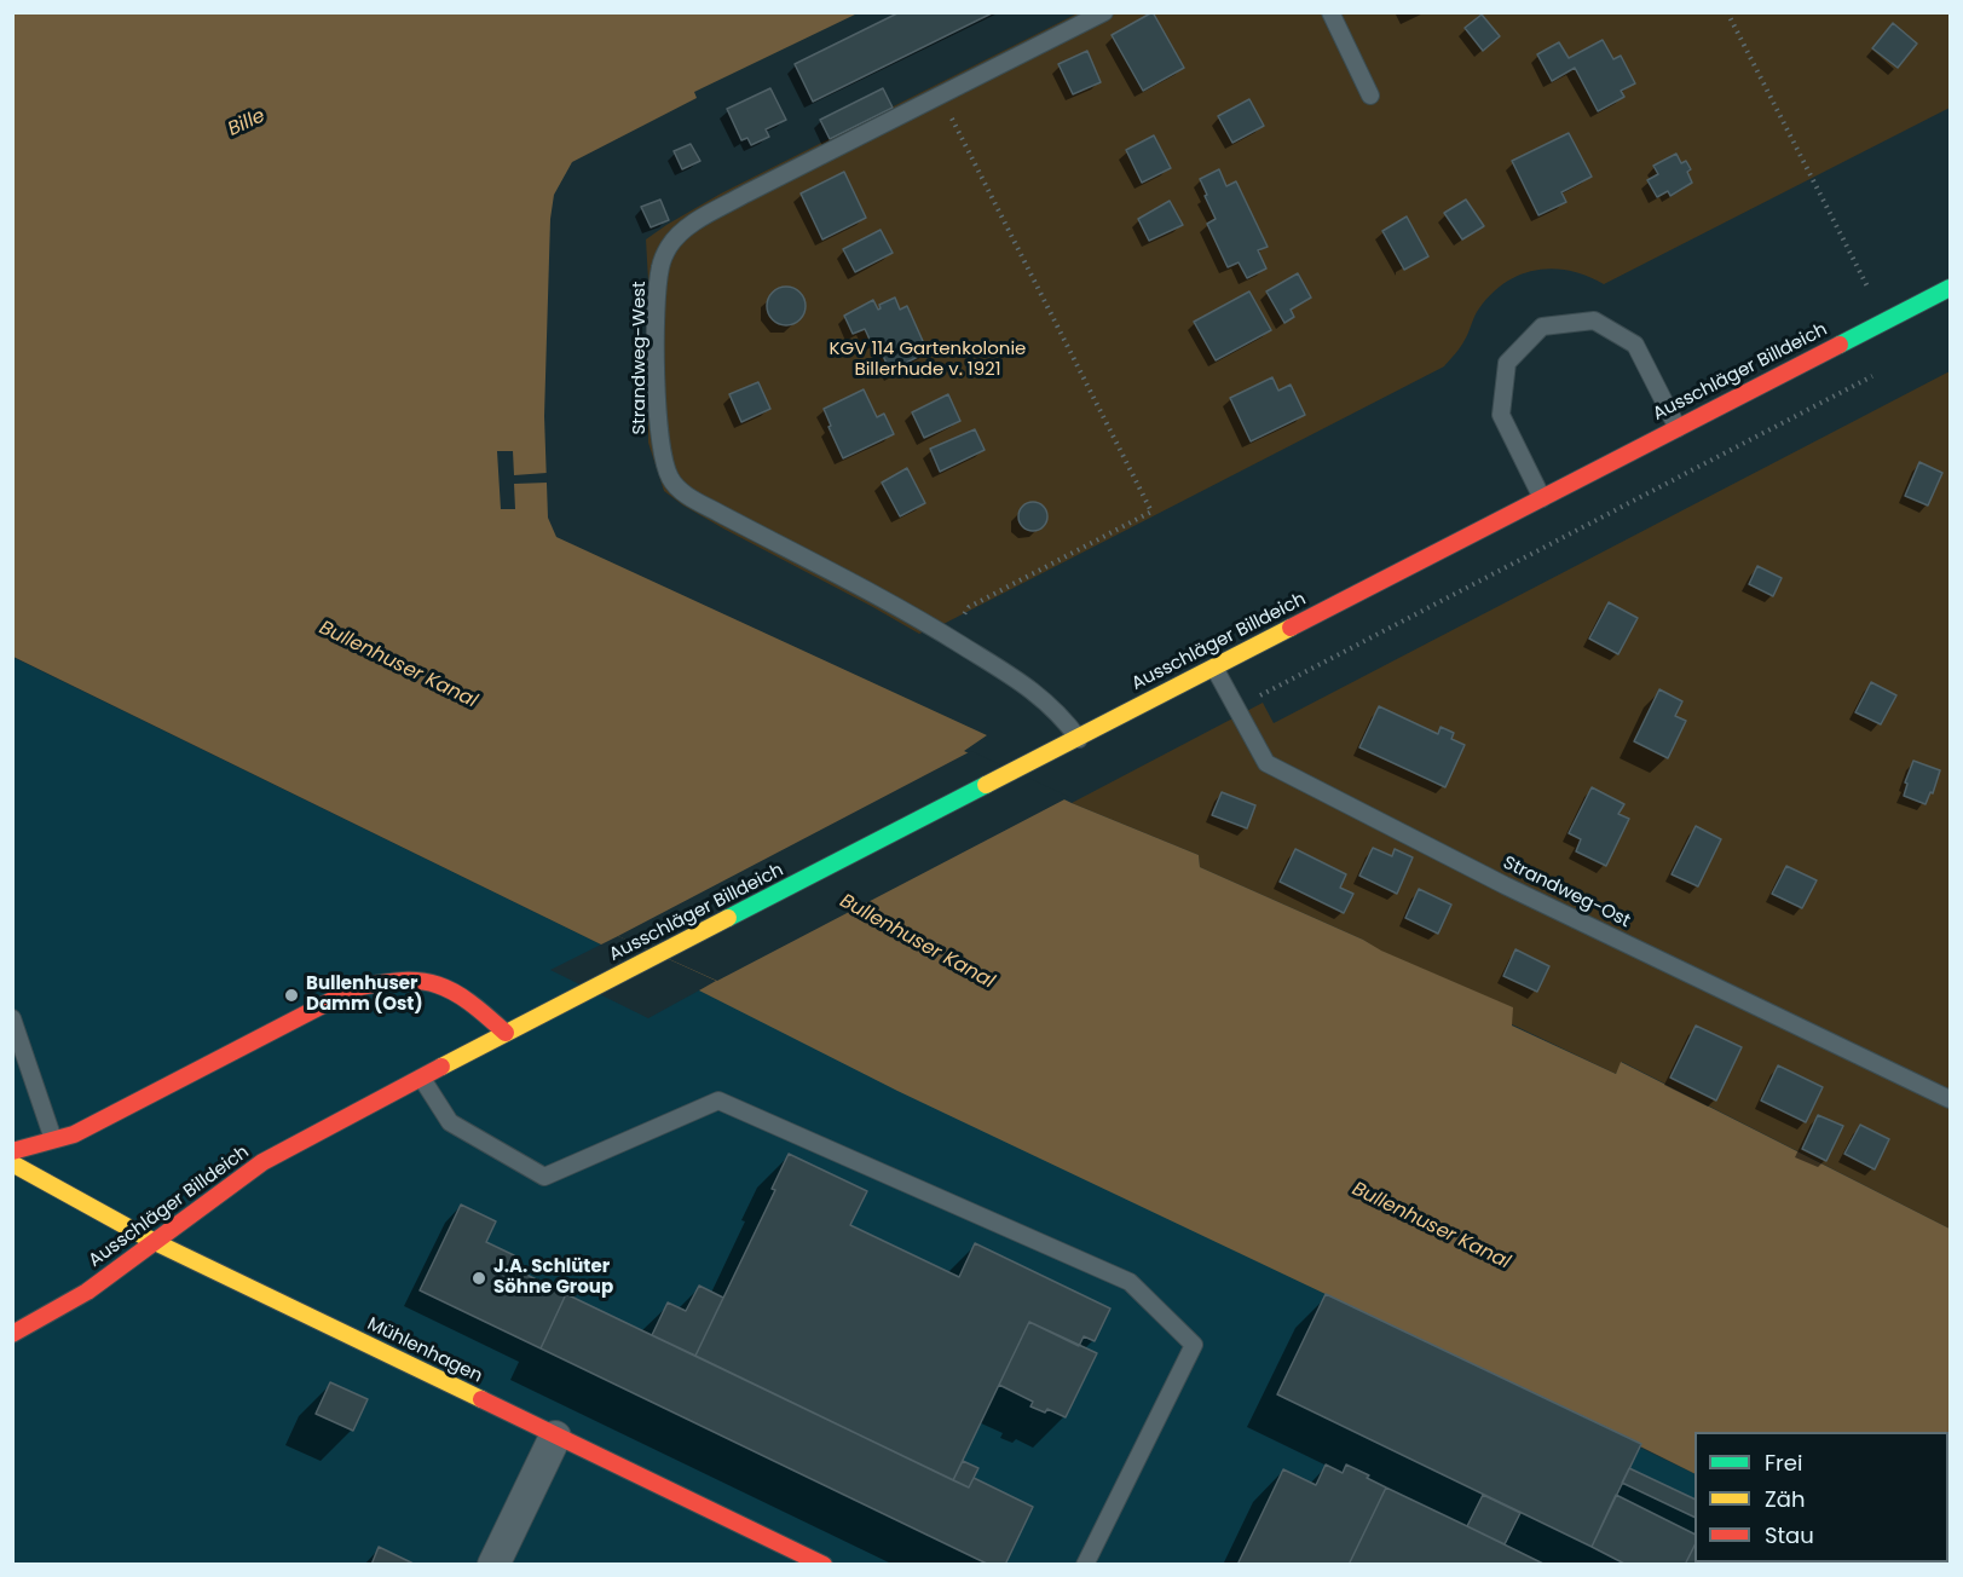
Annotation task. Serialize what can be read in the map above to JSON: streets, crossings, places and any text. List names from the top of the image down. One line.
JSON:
{"streets":{"street":["Ausschläger Billdeich","Mühlenhagen"],"lane":["Strandweg-West","Strandweg-Ost"]},"crossings":[["Strandweg-West","Ausschläger Billdeich"],["Ausschläger Billdeich","Strandweg-Ost"],["Ausschläger Billdeich","Mühlenhagen"]],"water":["Bille","Bullenhuser Kanal"],"parks":["KGV 114 Gartenkolonie Billerhude v. 1921"],"places":["Bullenhuser Damm (Ost)","J.A. Schlüter Söhne Group"],"legend":["Frei","Zäh","Stau"]}
